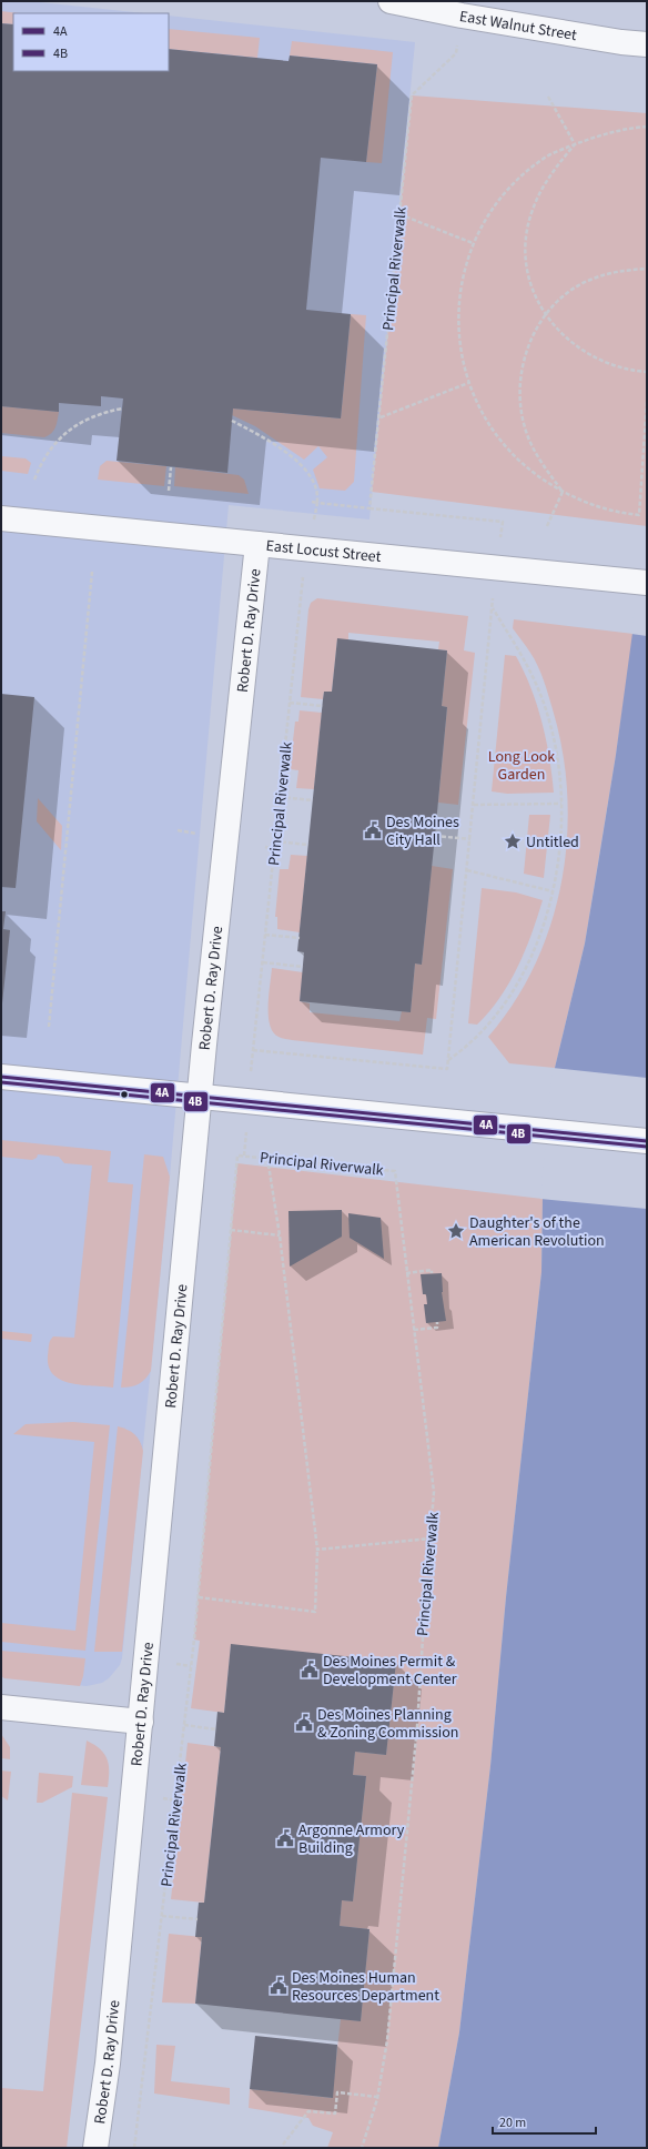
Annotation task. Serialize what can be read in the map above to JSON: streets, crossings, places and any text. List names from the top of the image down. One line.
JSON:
{"streets":{"street":["East Walnut Street","East Locust Street","Robert D. Ray Drive"],"path":["Principal Riverwalk"]},"crossings":[["East Locust Street","Robert D. Ray Drive"]],"parks":["Long Look Garden"],"places":{"public building":["Des Moines City Hall","Des Moines Permit & Development Center","Des Moines Planning & Zoning Commission","Argonne Armory Building","Des Moines Human Resources Department"],"place":["Untitled","Daughter's of the American Revolution"]},"lines":["transit line 4A","transit line 4B"],"legend":["4A","4B"],"scale_bar":"20 m"}
